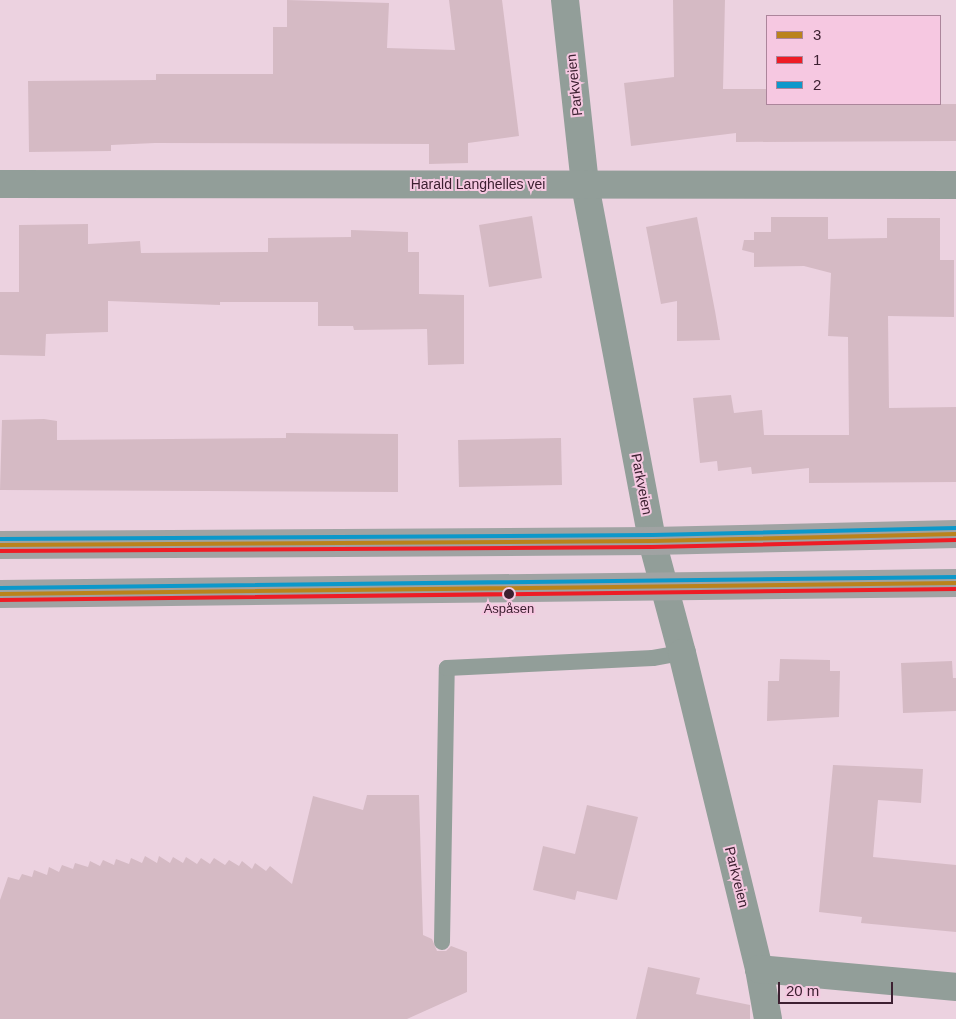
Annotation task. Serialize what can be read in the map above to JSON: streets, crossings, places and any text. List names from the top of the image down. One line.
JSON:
{"streets":{"street":["Parkveien","Harald Langhelles vei"]},"crossings":[["Parkveien","Harald Langhelles vei"]],"places":["Aspåsen"],"lines":["transit line 2","transit line 3","transit line 1"],"legend":["3","1","2"],"scale_bar":"20 m"}
